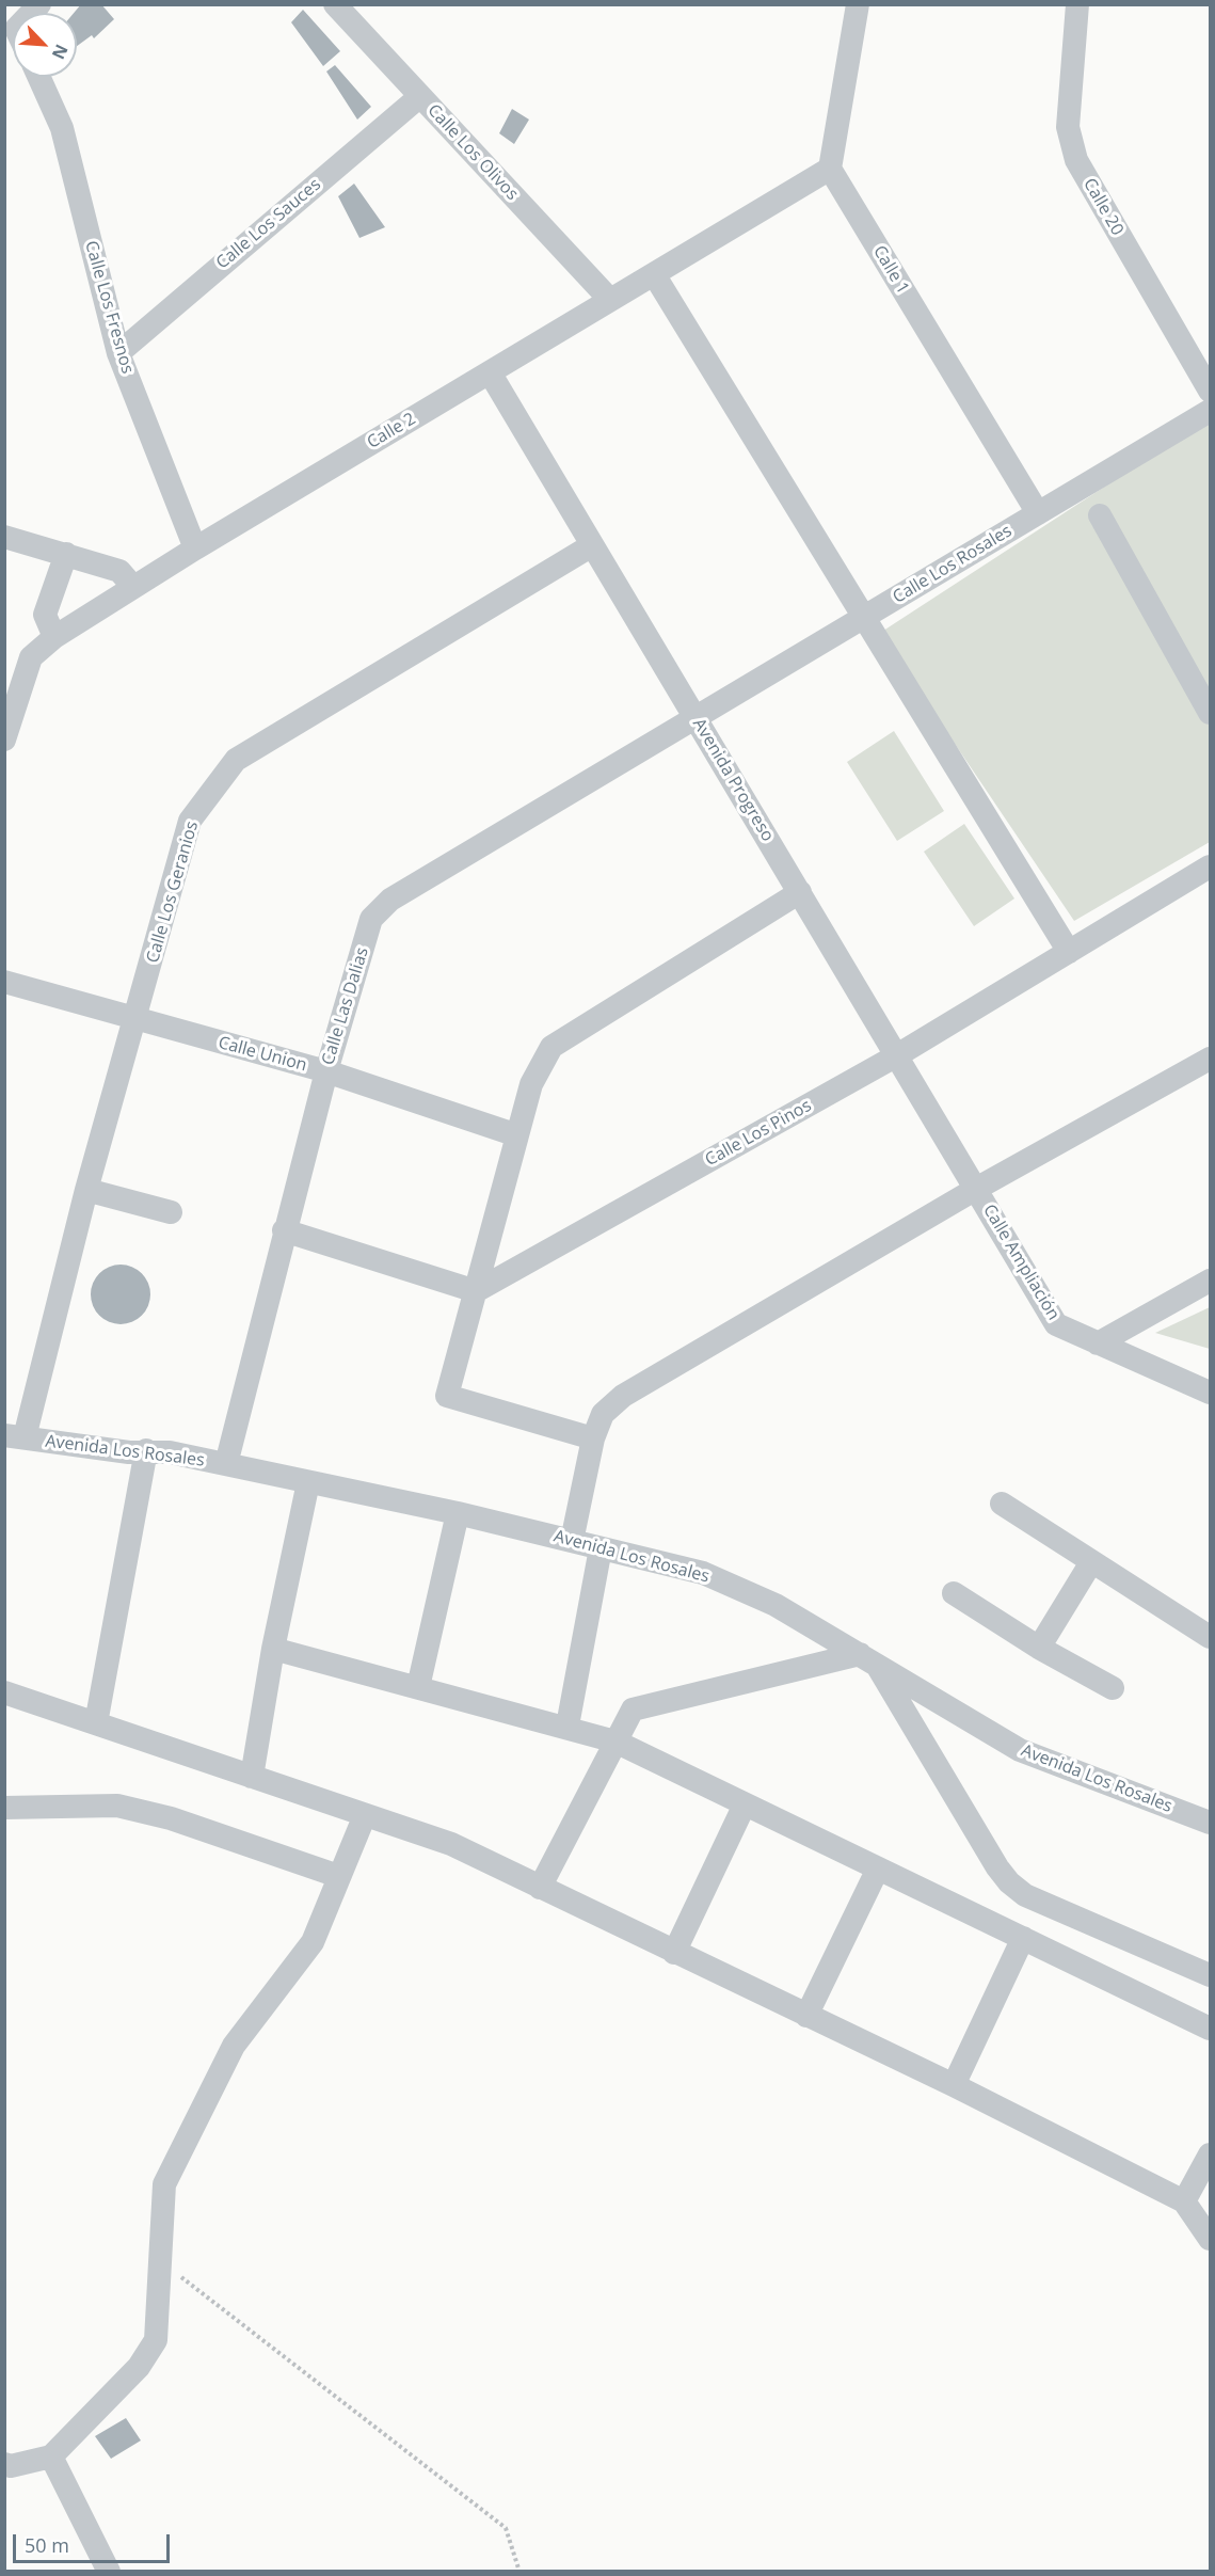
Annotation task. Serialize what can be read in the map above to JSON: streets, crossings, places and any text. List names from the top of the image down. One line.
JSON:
{"streets":{"street":["Calle Los Olivos","Calle 20","Calle Los Sauces","Calle 1","Calle Los Fresnos","Calle 2","Calle Los Rosales","Avenida Progreso","Calle Los Geranios","Calle Las Dalias","Calle Union","Calle Los Pinos","Calle Ampliación","Avenida Los Rosales"]},"crossings":[["Calle Los Olivos","Calle Los Sauces"],["Calle Los Olivos","Calle 2"],["Calle Los Sauces","Calle Los Fresnos"],["Calle 1","Calle 2"],["Calle 1","Calle Los Rosales"],["Calle Los Fresnos","Calle 2"],["Calle 2","Avenida Progreso"],["Calle Los Rosales","Avenida Progreso"],["Calle Los Rosales","Calle Las Dalias"],["Avenida Progreso","Calle Los Geranios"],["Avenida Progreso","Calle Las Dalias"],["Avenida Progreso","Calle Los Pinos"],["Avenida Progreso","Calle Ampliación"],["Calle Los Geranios","Calle Union"],["Calle Los Geranios","Avenida Los Rosales"],["Calle Las Dalias","Calle Union"],["Calle Las Dalias","Avenida Los Rosales"]],"scale_bar":"50 m","north":"bottom right"}
